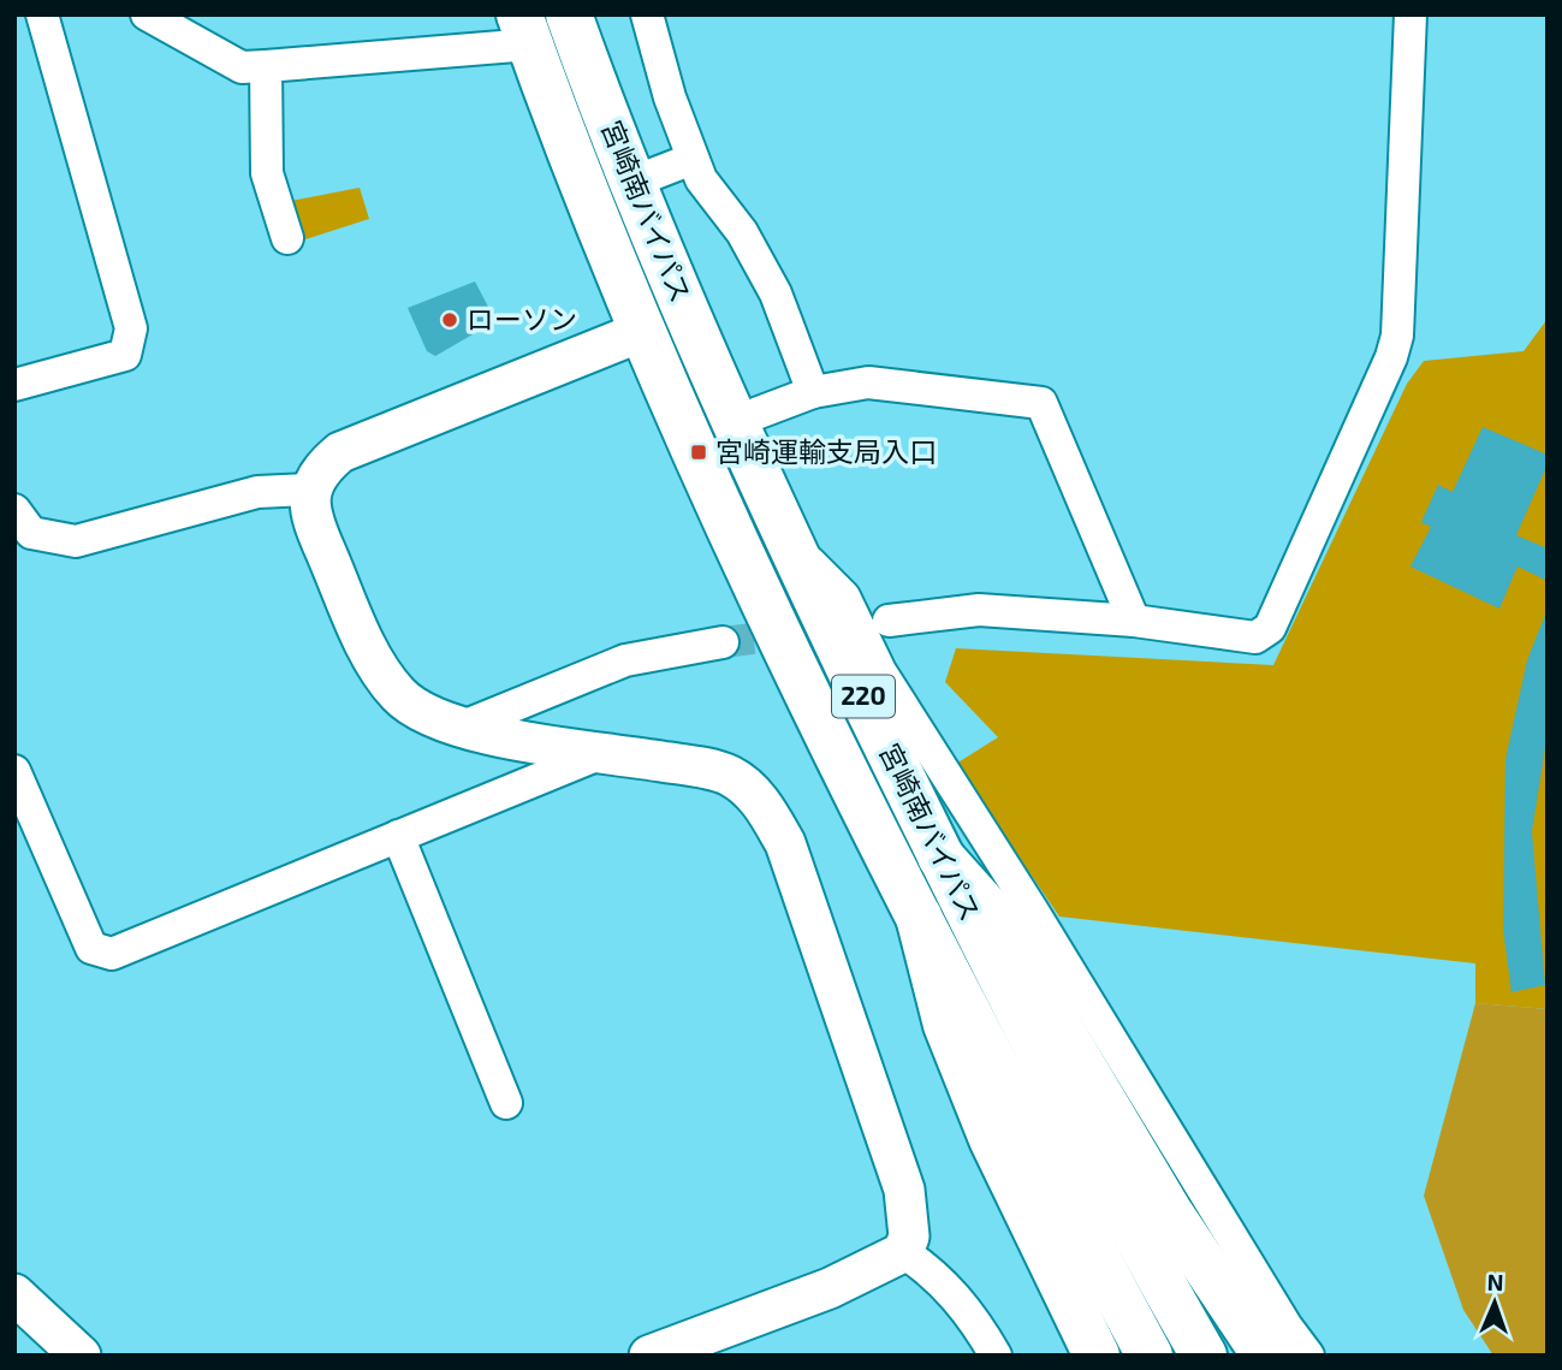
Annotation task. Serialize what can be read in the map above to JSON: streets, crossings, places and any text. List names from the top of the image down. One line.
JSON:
{"streets":{"highway":["宮崎南バイパス","220"]},"places":{"other":["ローソン"],"transit":["宮崎運輸支局入口"]},"north":"top"}
